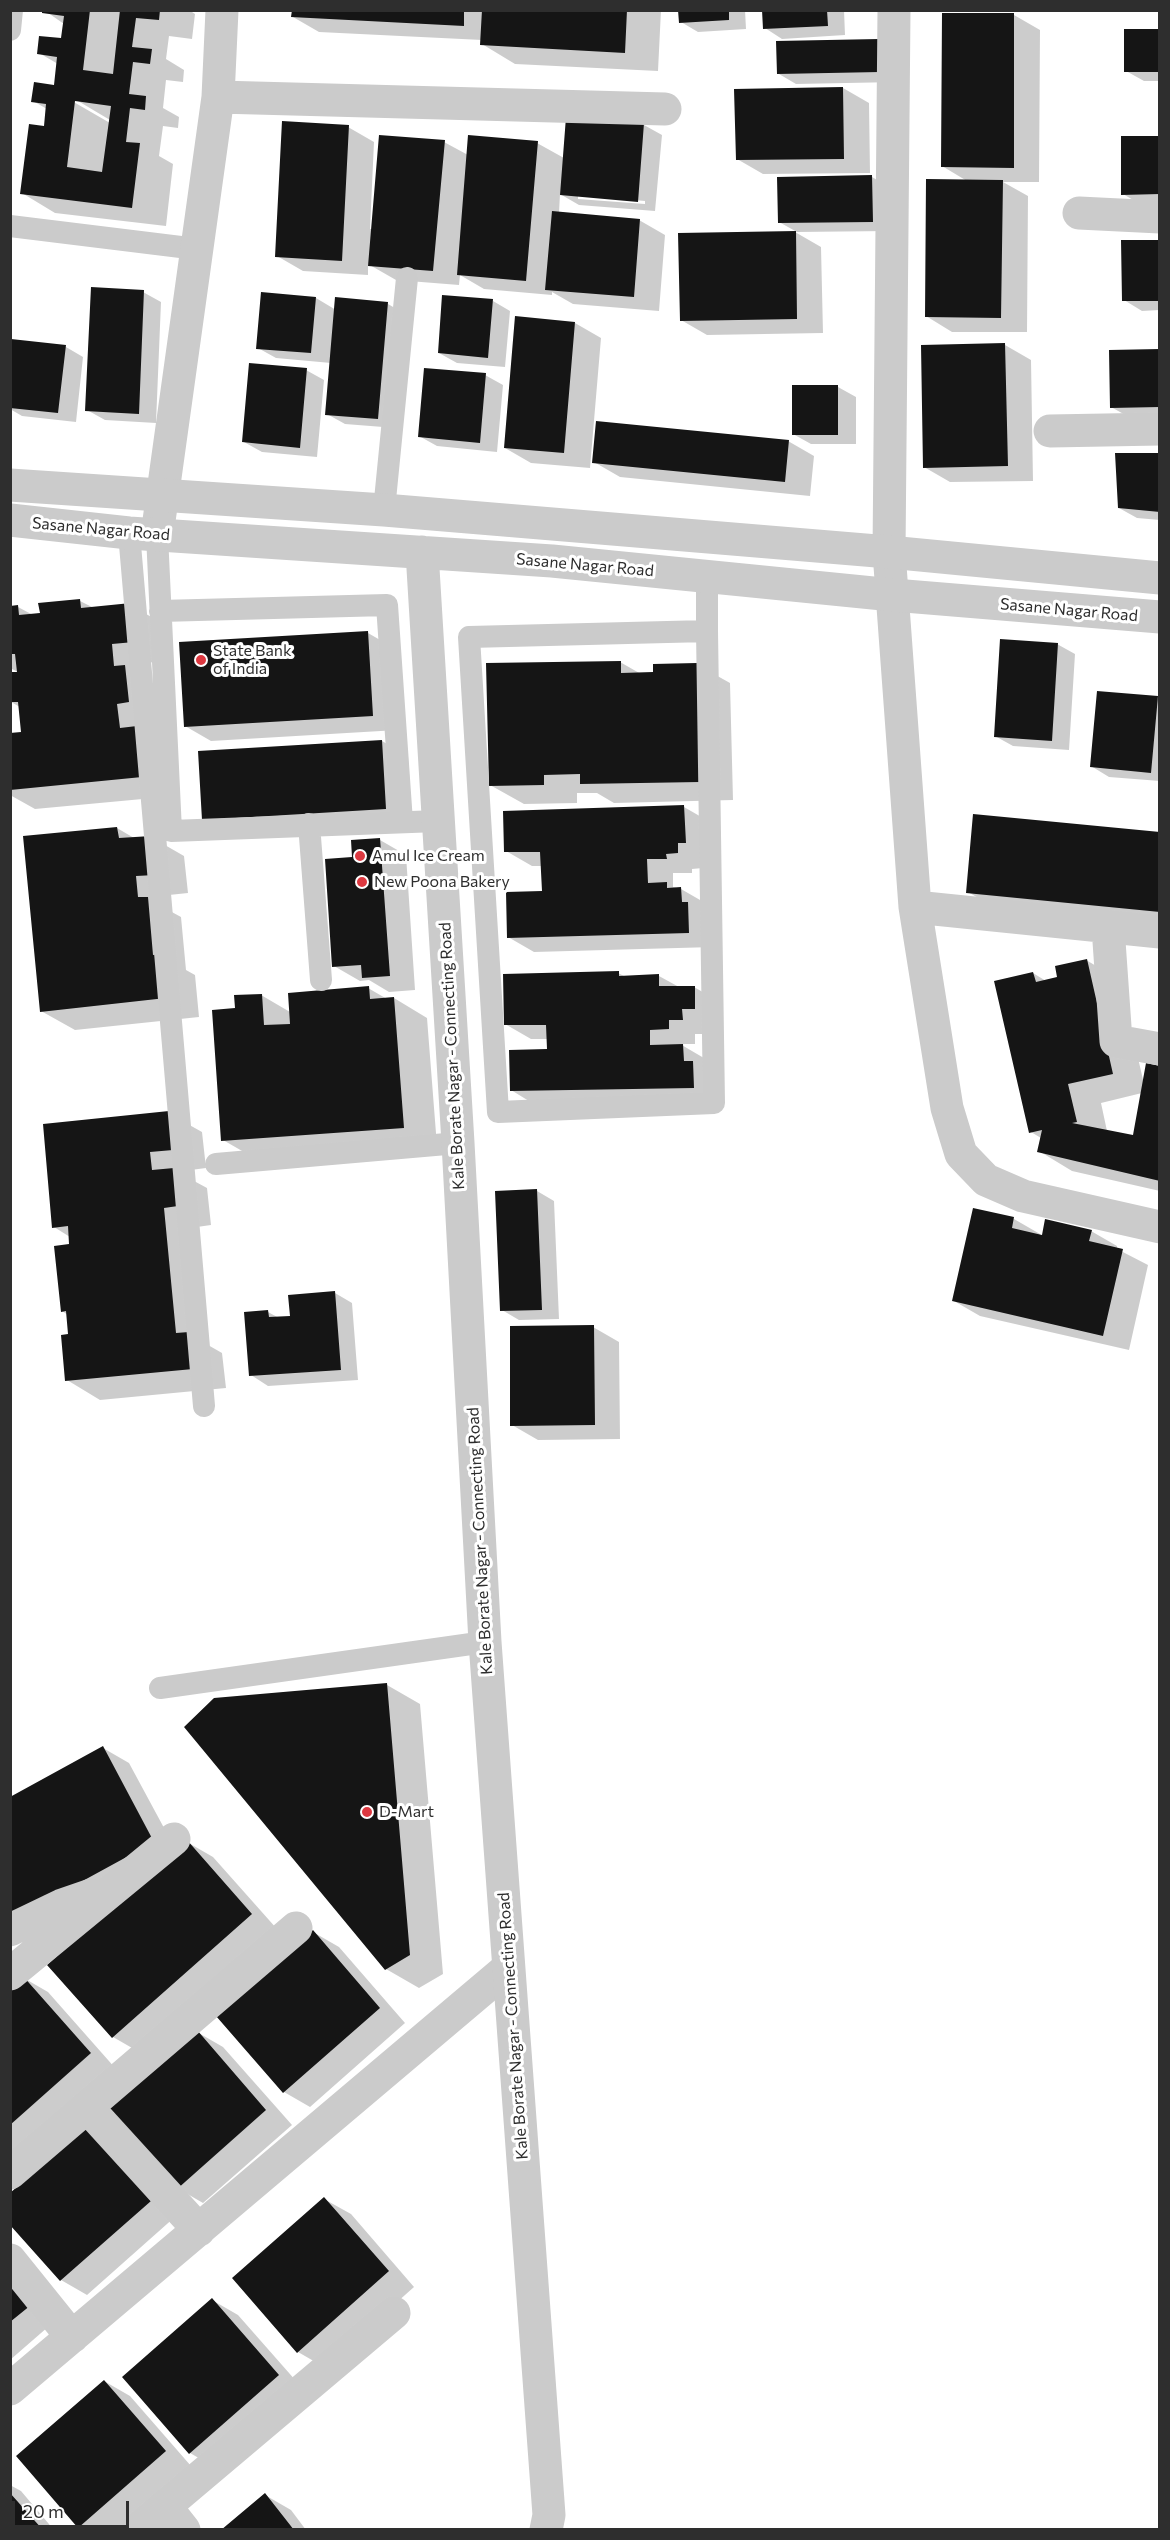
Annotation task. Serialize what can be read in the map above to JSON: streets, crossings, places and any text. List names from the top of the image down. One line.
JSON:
{"streets":{"street":["Sasane Nagar Road","Kale Borate Nagar - Connecting Road"]},"crossings":[["Sasane Nagar Road","Kale Borate Nagar - Connecting Road"]],"places":["State Bank of India","Amul Ice Cream","New Poona Bakery","D-Mart"],"scale_bar":"20 m"}
